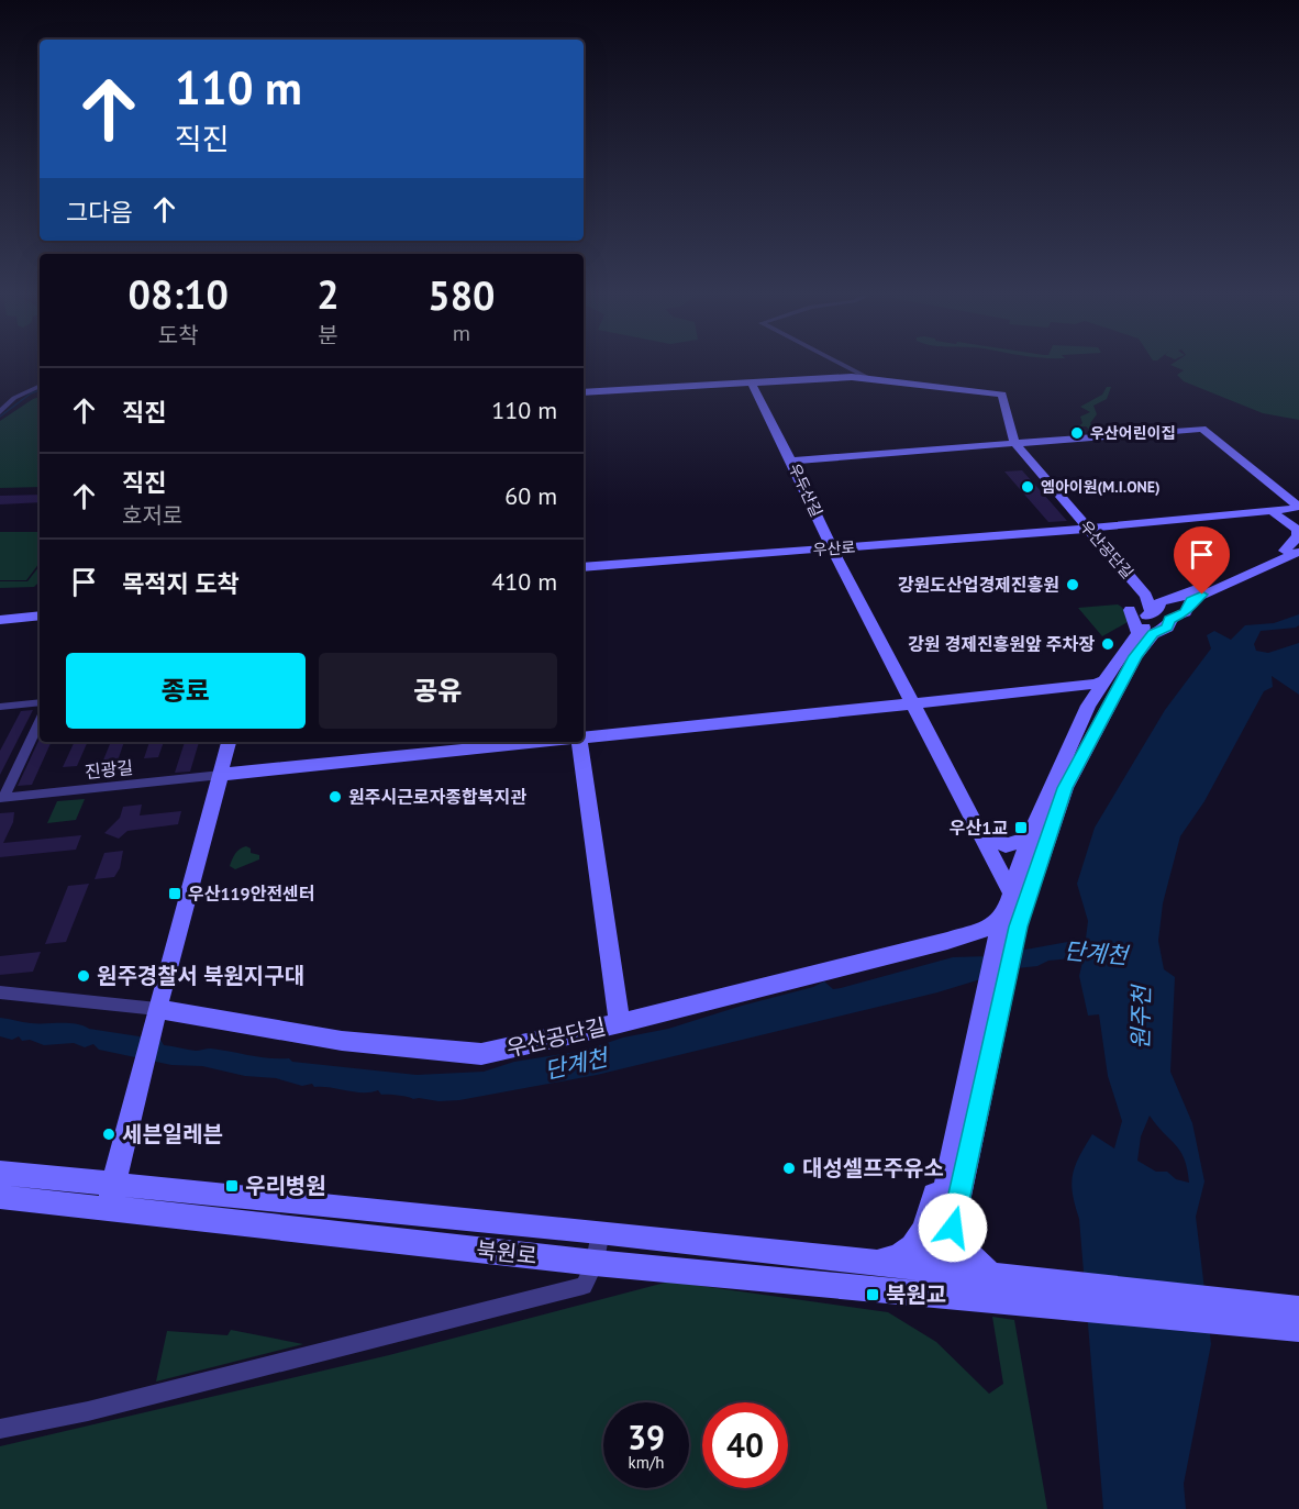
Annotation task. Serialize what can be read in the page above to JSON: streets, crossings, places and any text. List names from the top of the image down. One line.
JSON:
{"streets":{"street":["우두산길","우산로","우산공단길","진광길","북원로"]},"crossings":[["우두산길","우산로"],["우두산길","우산공단길"],["우산로","우산공단길"]],"water":["단계천","원주천"],"places":{"other":["우산어린이집","엠아이원(M.I.ONE)","강원도산업경제진흥원","강원 경제진흥원앞 주차장","원주시근로자종합복지관","원주경찰서 북원지구대","세븐일레븐","대성셀프주유소"],"transit":["우산1교","우산119안전센터","우리병원","북원교"]},"page":{"turn":["110 m","직진"],"then":"그다음","eta":["08:10","도착","2","분","580","m"],"list":[{"name":"직진","value":"110 m"},{"name":"직진","note":"호저로","value":"60 m"},{"name":"목적지 도착","value":"410 m"}],"buttons":["종료","공유"],"speed":"39 km/h","limit":"40"}}
